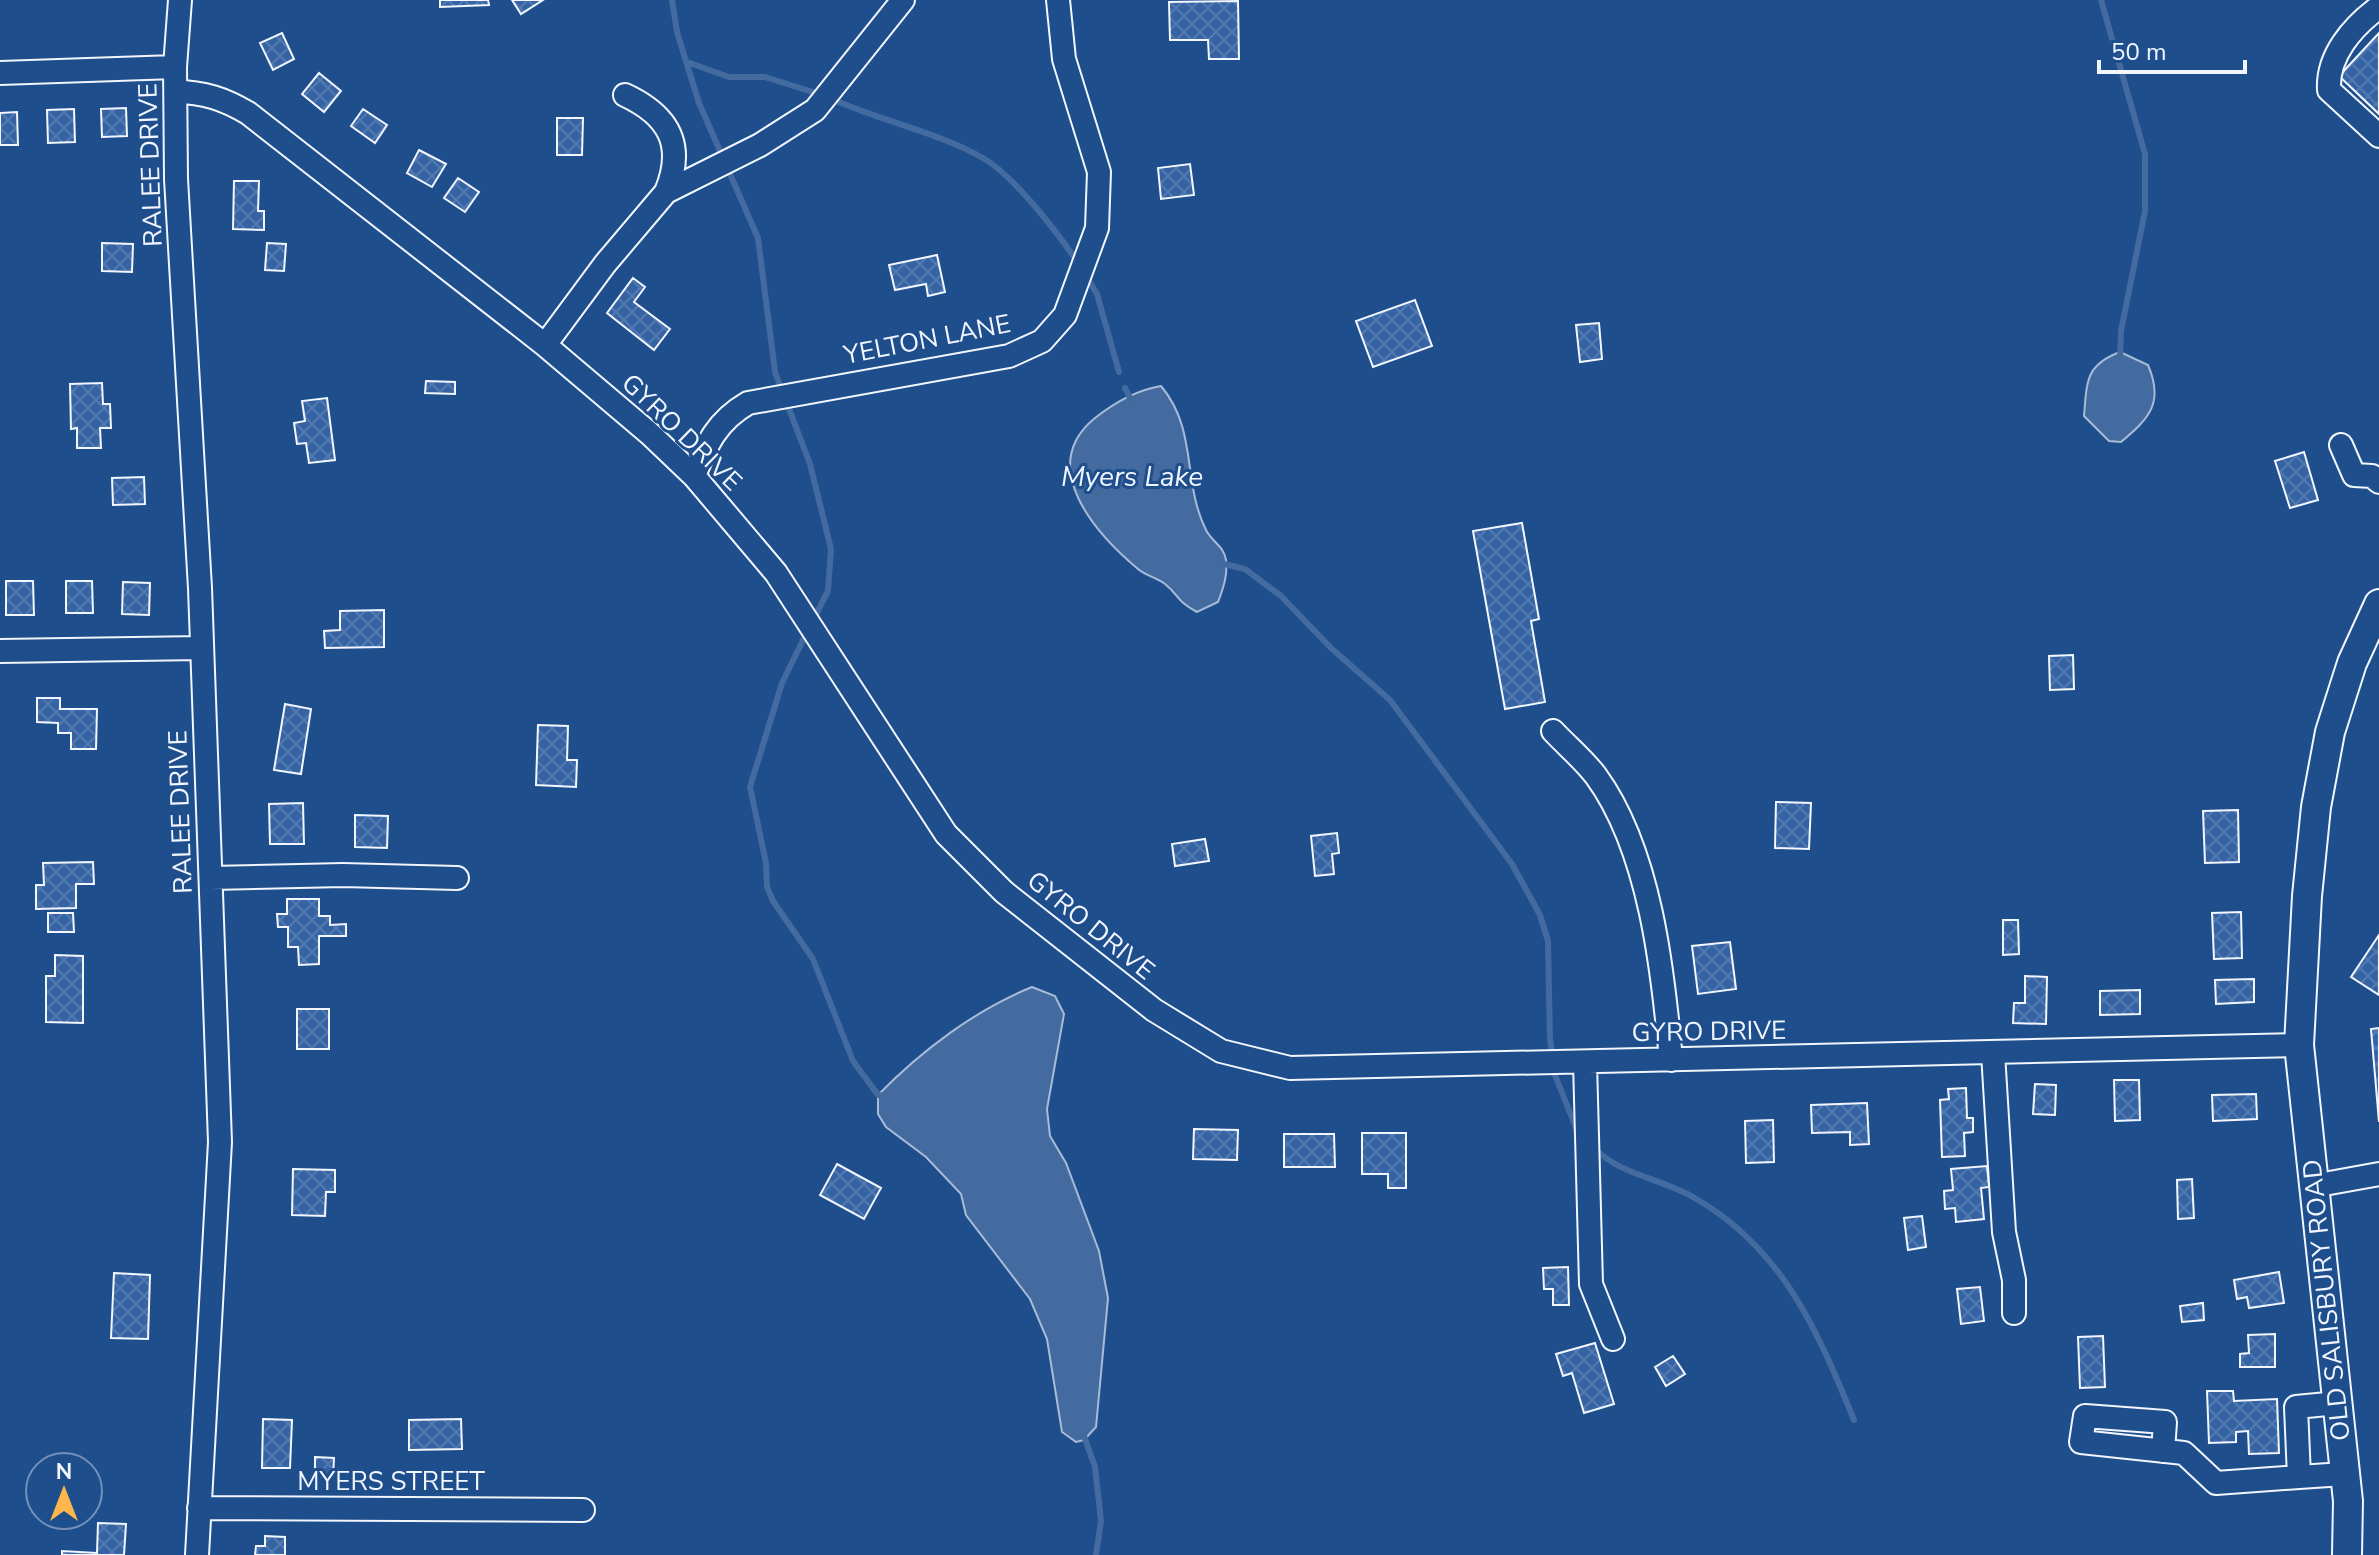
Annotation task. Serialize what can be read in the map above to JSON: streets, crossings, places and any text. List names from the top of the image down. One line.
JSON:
{"streets":{"main road":["OLD SALISBURY ROAD"],"street":["RALEE DRIVE","YELTON LANE","GYRO DRIVE","MYERS STREET"]},"crossings":[["RALEE DRIVE","GYRO DRIVE"],["RALEE DRIVE","MYERS STREET"],["YELTON LANE","GYRO DRIVE"],["GYRO DRIVE","OLD SALISBURY ROAD"]],"water":["Myers Lake"],"scale_bar":"50 m","north":"top"}
